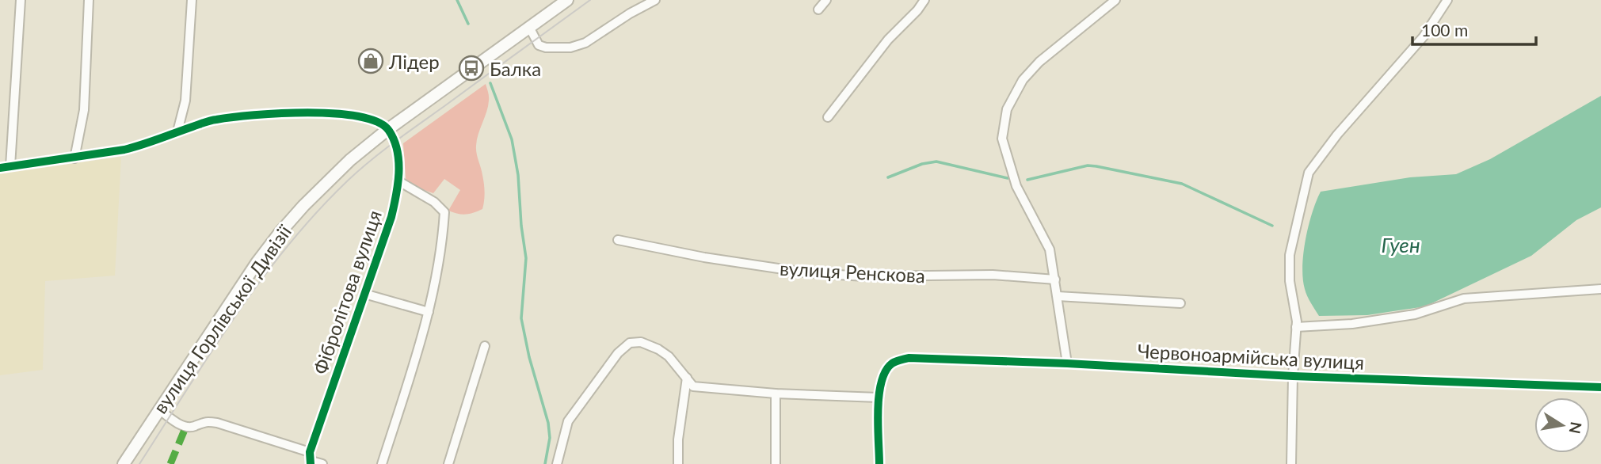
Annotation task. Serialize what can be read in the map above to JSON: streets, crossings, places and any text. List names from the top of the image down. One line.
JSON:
{"streets":{"main road":["вулиця Горлівської Дивізії"],"street":["вулиця Ренскова","Фібролітова вулиця","Червоноармійська вулиця"]},"crossings":[["Фібролітова вулиця","вулиця Горлівської Дивізії"]],"water":["Гуен"],"places":{"shop":["Лідер"],"bus stop":["Балка"]},"scale_bar":"100 m","north":"right"}
